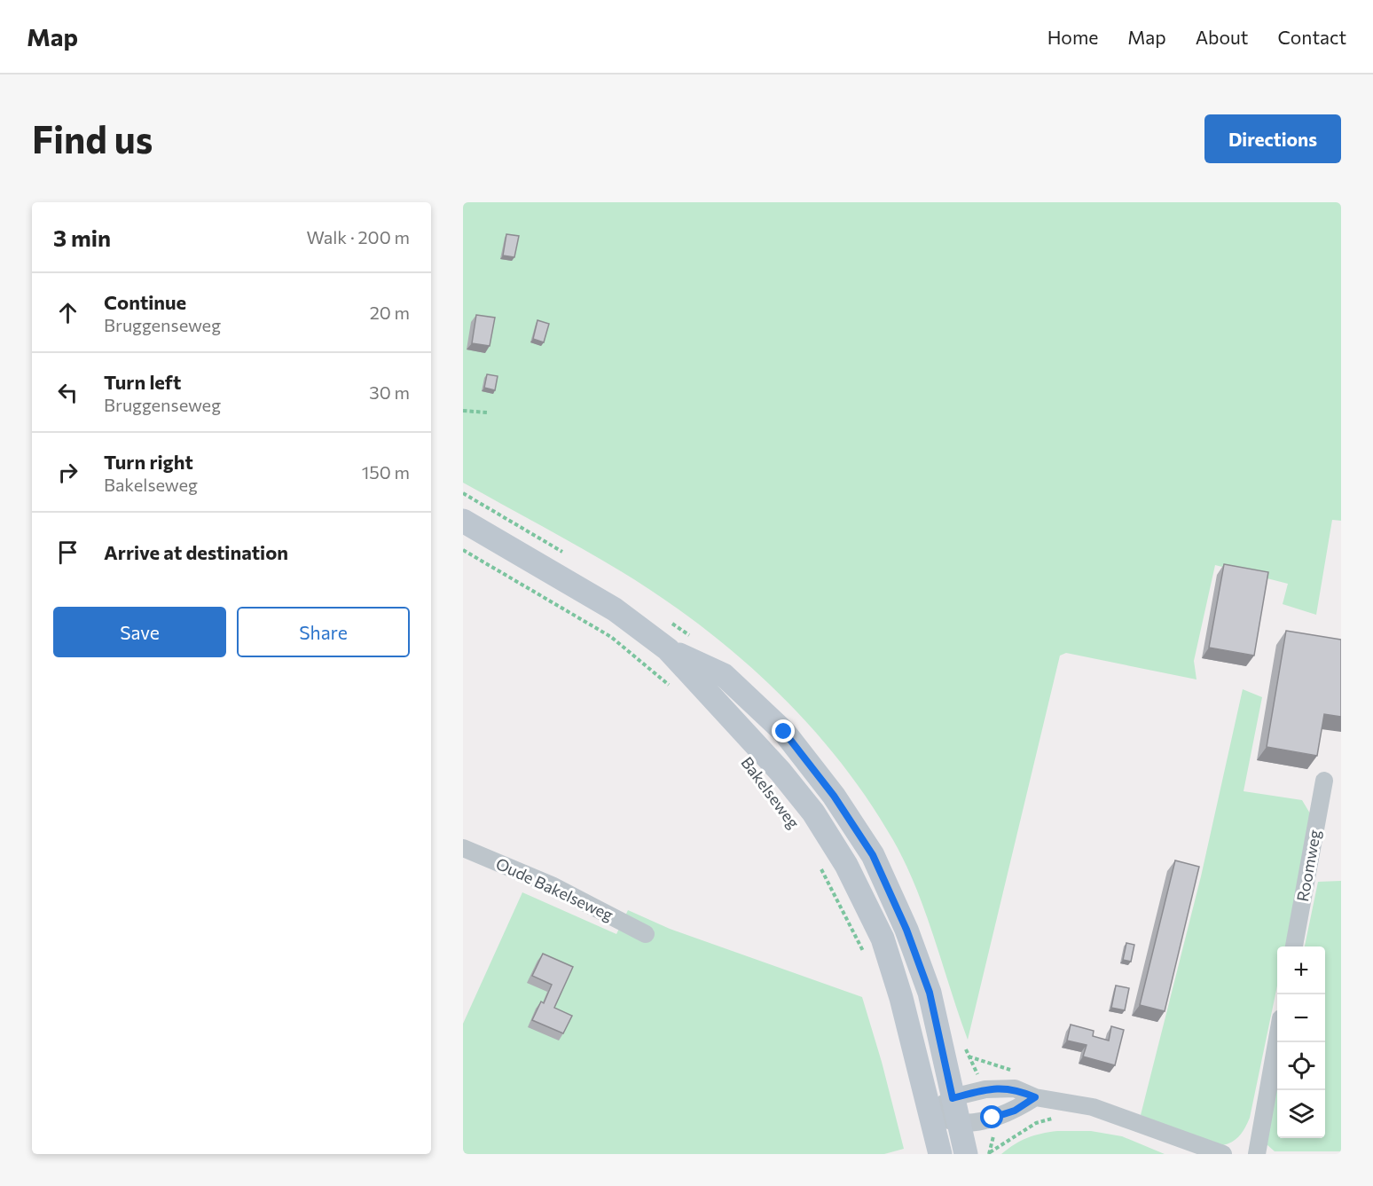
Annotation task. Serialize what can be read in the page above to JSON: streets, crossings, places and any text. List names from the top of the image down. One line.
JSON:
{"streets":{"main road":["Bakelseweg"],"street":["Roomweg","Oude Bakelseweg"]},"page":{"header":"Map","nav":["Home","Map","About","Contact"],"buttons":["Directions",["Save","Share"]],"title":"Find us","heading":["3 min","Walk · 200 m"],"list":[["Continue","Bruggenseweg","20 m"],["Turn left","Bruggenseweg","30 m"],["Turn right","Bakelseweg","150 m"],"Arrive at destination"],"map_buttons":["+","−"]}}
